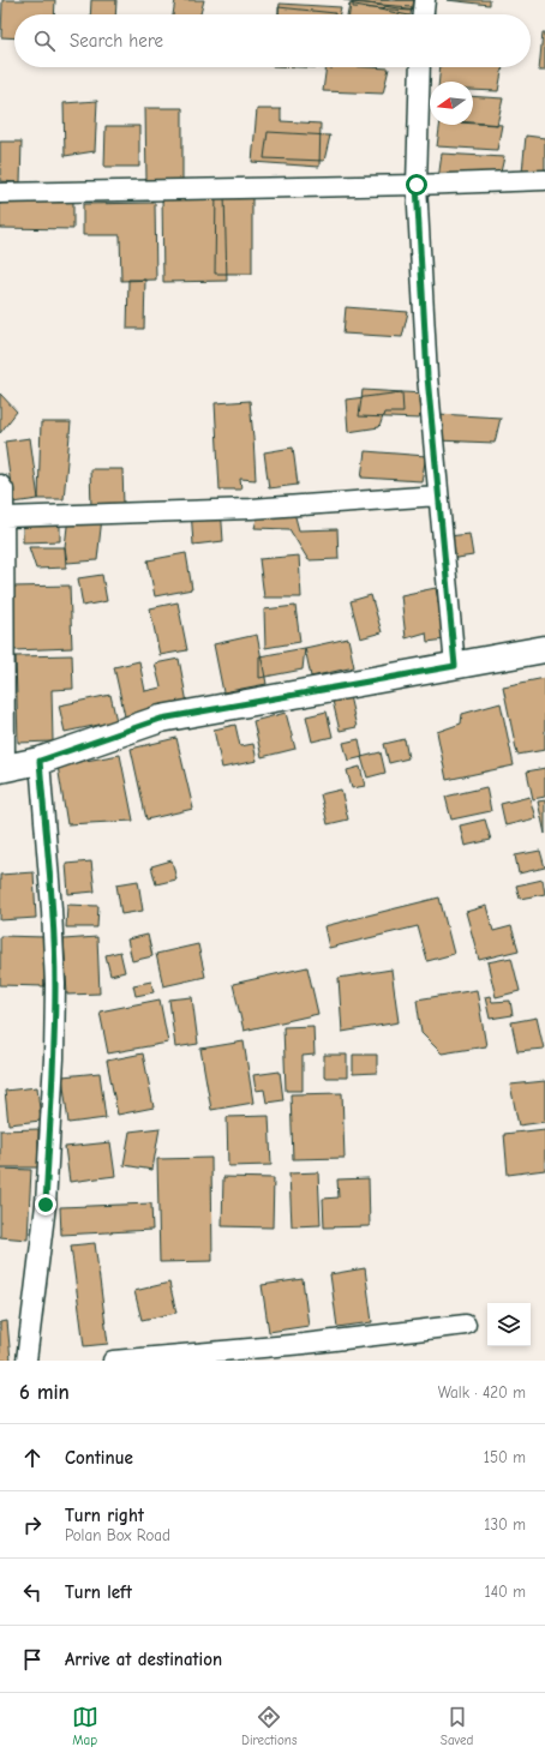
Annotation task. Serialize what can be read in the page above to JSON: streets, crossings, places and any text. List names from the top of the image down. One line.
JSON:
{"north":"left","page":{"search":"Search here","heading":["6 min","Walk · 420 m"],"list":[["Continue","150 m"],["Turn right","Polan Box Road","130 m"],["Turn left","140 m"],"Arrive at destination"],"nav":["Map","Directions","Saved"]}}
